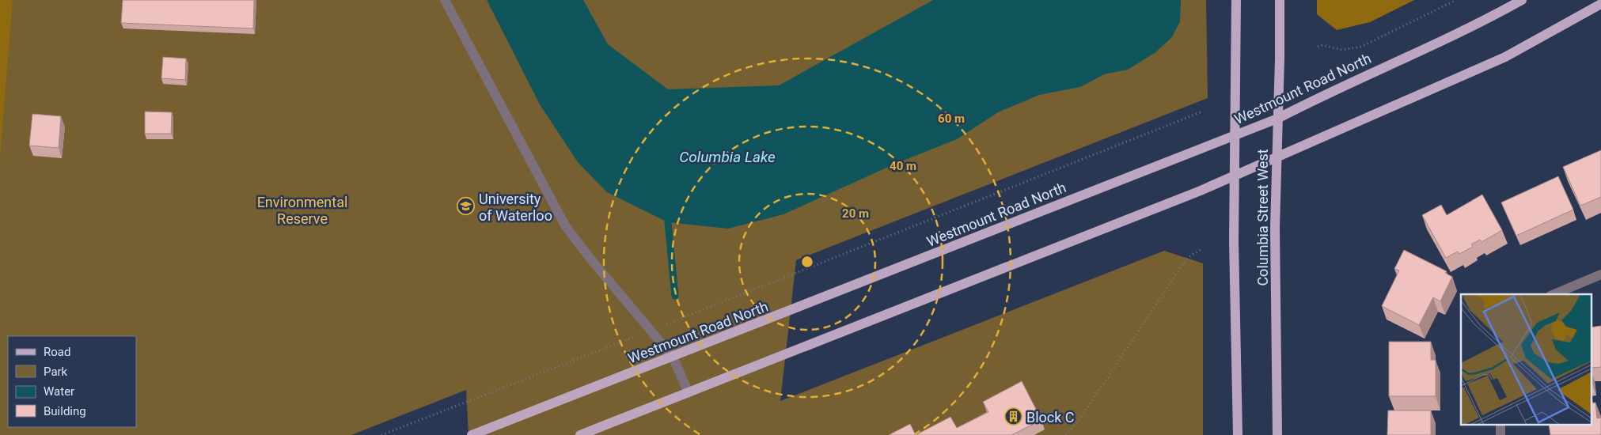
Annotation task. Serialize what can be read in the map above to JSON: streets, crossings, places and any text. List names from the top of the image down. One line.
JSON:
{"streets":{"main road":["Westmount Road North","Columbia Street West"]},"crossings":[["Westmount Road North","Columbia Street West"]],"water":["Columbia Lake"],"parks":["Environmental Reserve"],"places":{"school or university":["University of Waterloo"],"building":["Block C"]},"legend":["Road","Park","Water","Building"],"rings":["60 m","40 m","20 m"]}
